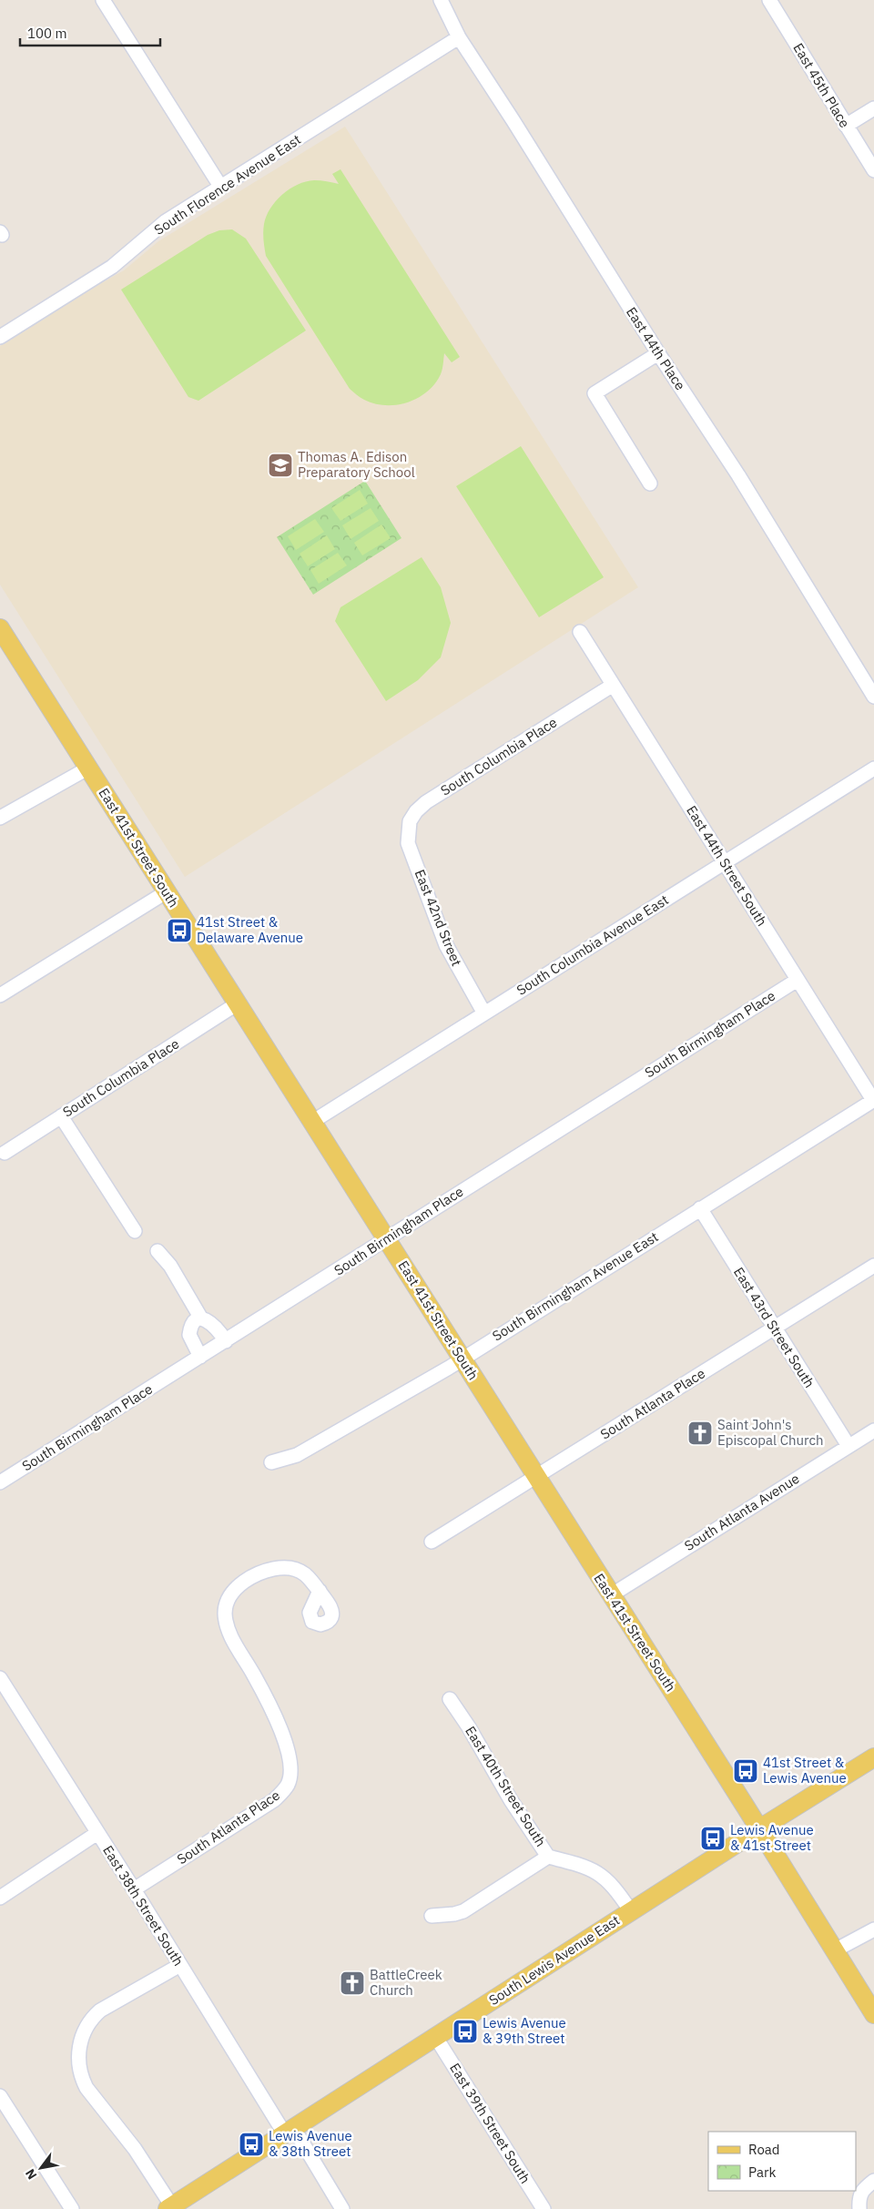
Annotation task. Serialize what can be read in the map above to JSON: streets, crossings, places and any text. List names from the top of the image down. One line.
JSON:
{"streets":{"main road":["East 41st Street South","South Lewis Avenue East"],"street":["East 45th Place","South Florence Avenue East","East 44th Place","South Columbia Place","East 44th Street South","East 42nd Street","South Columbia Avenue East","South Birmingham Place","South Birmingham Avenue East","East 43rd Street South","South Atlanta Place","South Atlanta Avenue","East 40th Street South","East 38th Street South","East 39th Street South"]},"crossings":[["South Florence Avenue East","East 44th Place"],["South Columbia Place","East 41st Street South"],["South Columbia Place","East 44th Street South"],["South Columbia Place","East 42nd Street"],["East 41st Street South","South Columbia Avenue East"],["East 41st Street South","South Birmingham Place"],["East 41st Street South","South Birmingham Avenue East"],["East 41st Street South","South Atlanta Place"],["East 41st Street South","South Atlanta Avenue"],["East 41st Street South","South Lewis Avenue East"],["East 44th Street South","South Columbia Avenue East"],["East 44th Street South","South Birmingham Place"],["East 44th Street South","South Birmingham Avenue East"],["East 42nd Street","South Columbia Avenue East"],["South Birmingham Avenue East","East 43rd Street South"],["East 43rd Street South","South Atlanta Place"],["East 43rd Street South","South Atlanta Avenue"],["South Atlanta Place","East 38th Street South"],["East 40th Street South","South Lewis Avenue East"],["East 38th Street South","South Lewis Avenue East"],["South Lewis Avenue East","East 39th Street South"]],"places":{"school or university":["Thomas A. Edison Preparatory School"],"bus stop":["41st Street & Delaware Avenue","41st Street & Lewis Avenue","Lewis Avenue & 41st Street","Lewis Avenue & 39th Street","Lewis Avenue & 38th Street"],"church":["Saint John's Episcopal Church","BattleCreek Church"]},"legend":["Road","Park"],"scale_bar":"100 m","north":"bottom left"}
